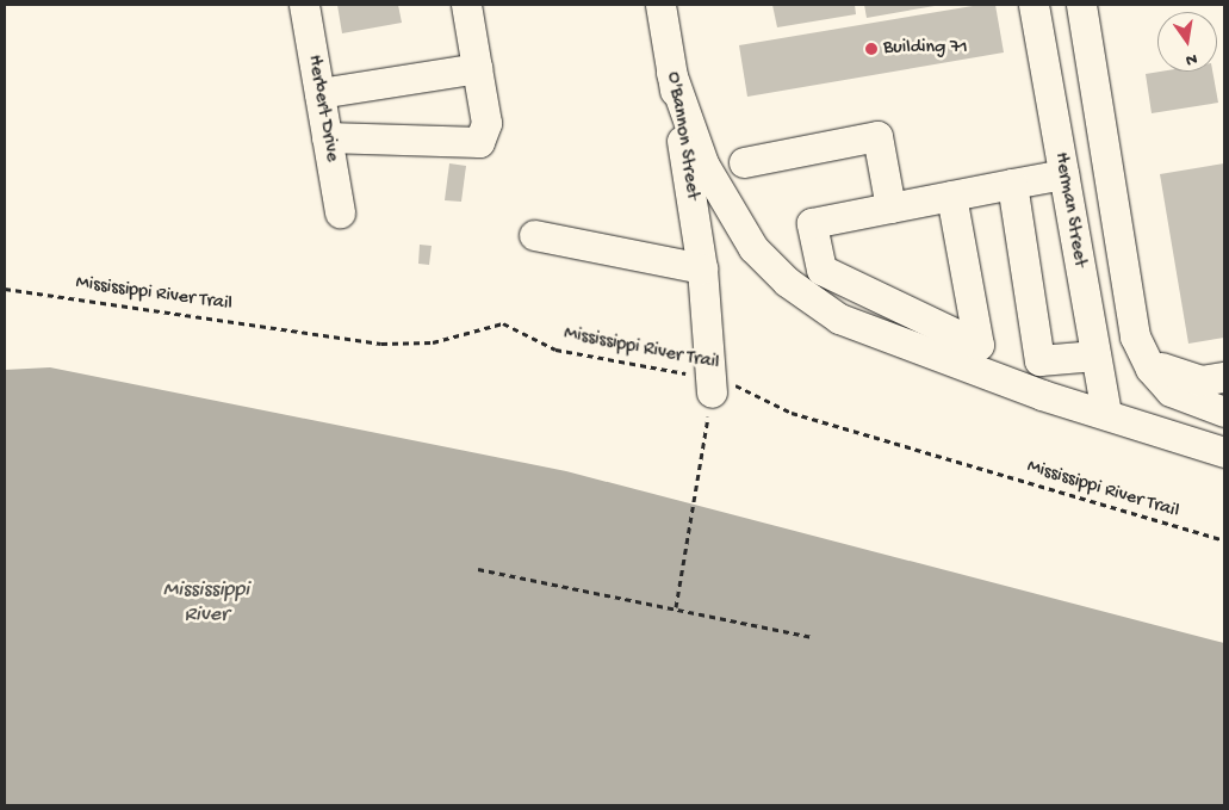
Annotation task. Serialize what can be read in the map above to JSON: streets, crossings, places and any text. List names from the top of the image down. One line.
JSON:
{"streets":{"street":["Herbert Drive","O'Bannon Street","Herman Street"],"path":["Mississippi River Trail"]},"crossings":[["O'Bannon Street","Mississippi River Trail"]],"water":["Mississippi River"],"places":["Building 71"],"north":"bottom"}
